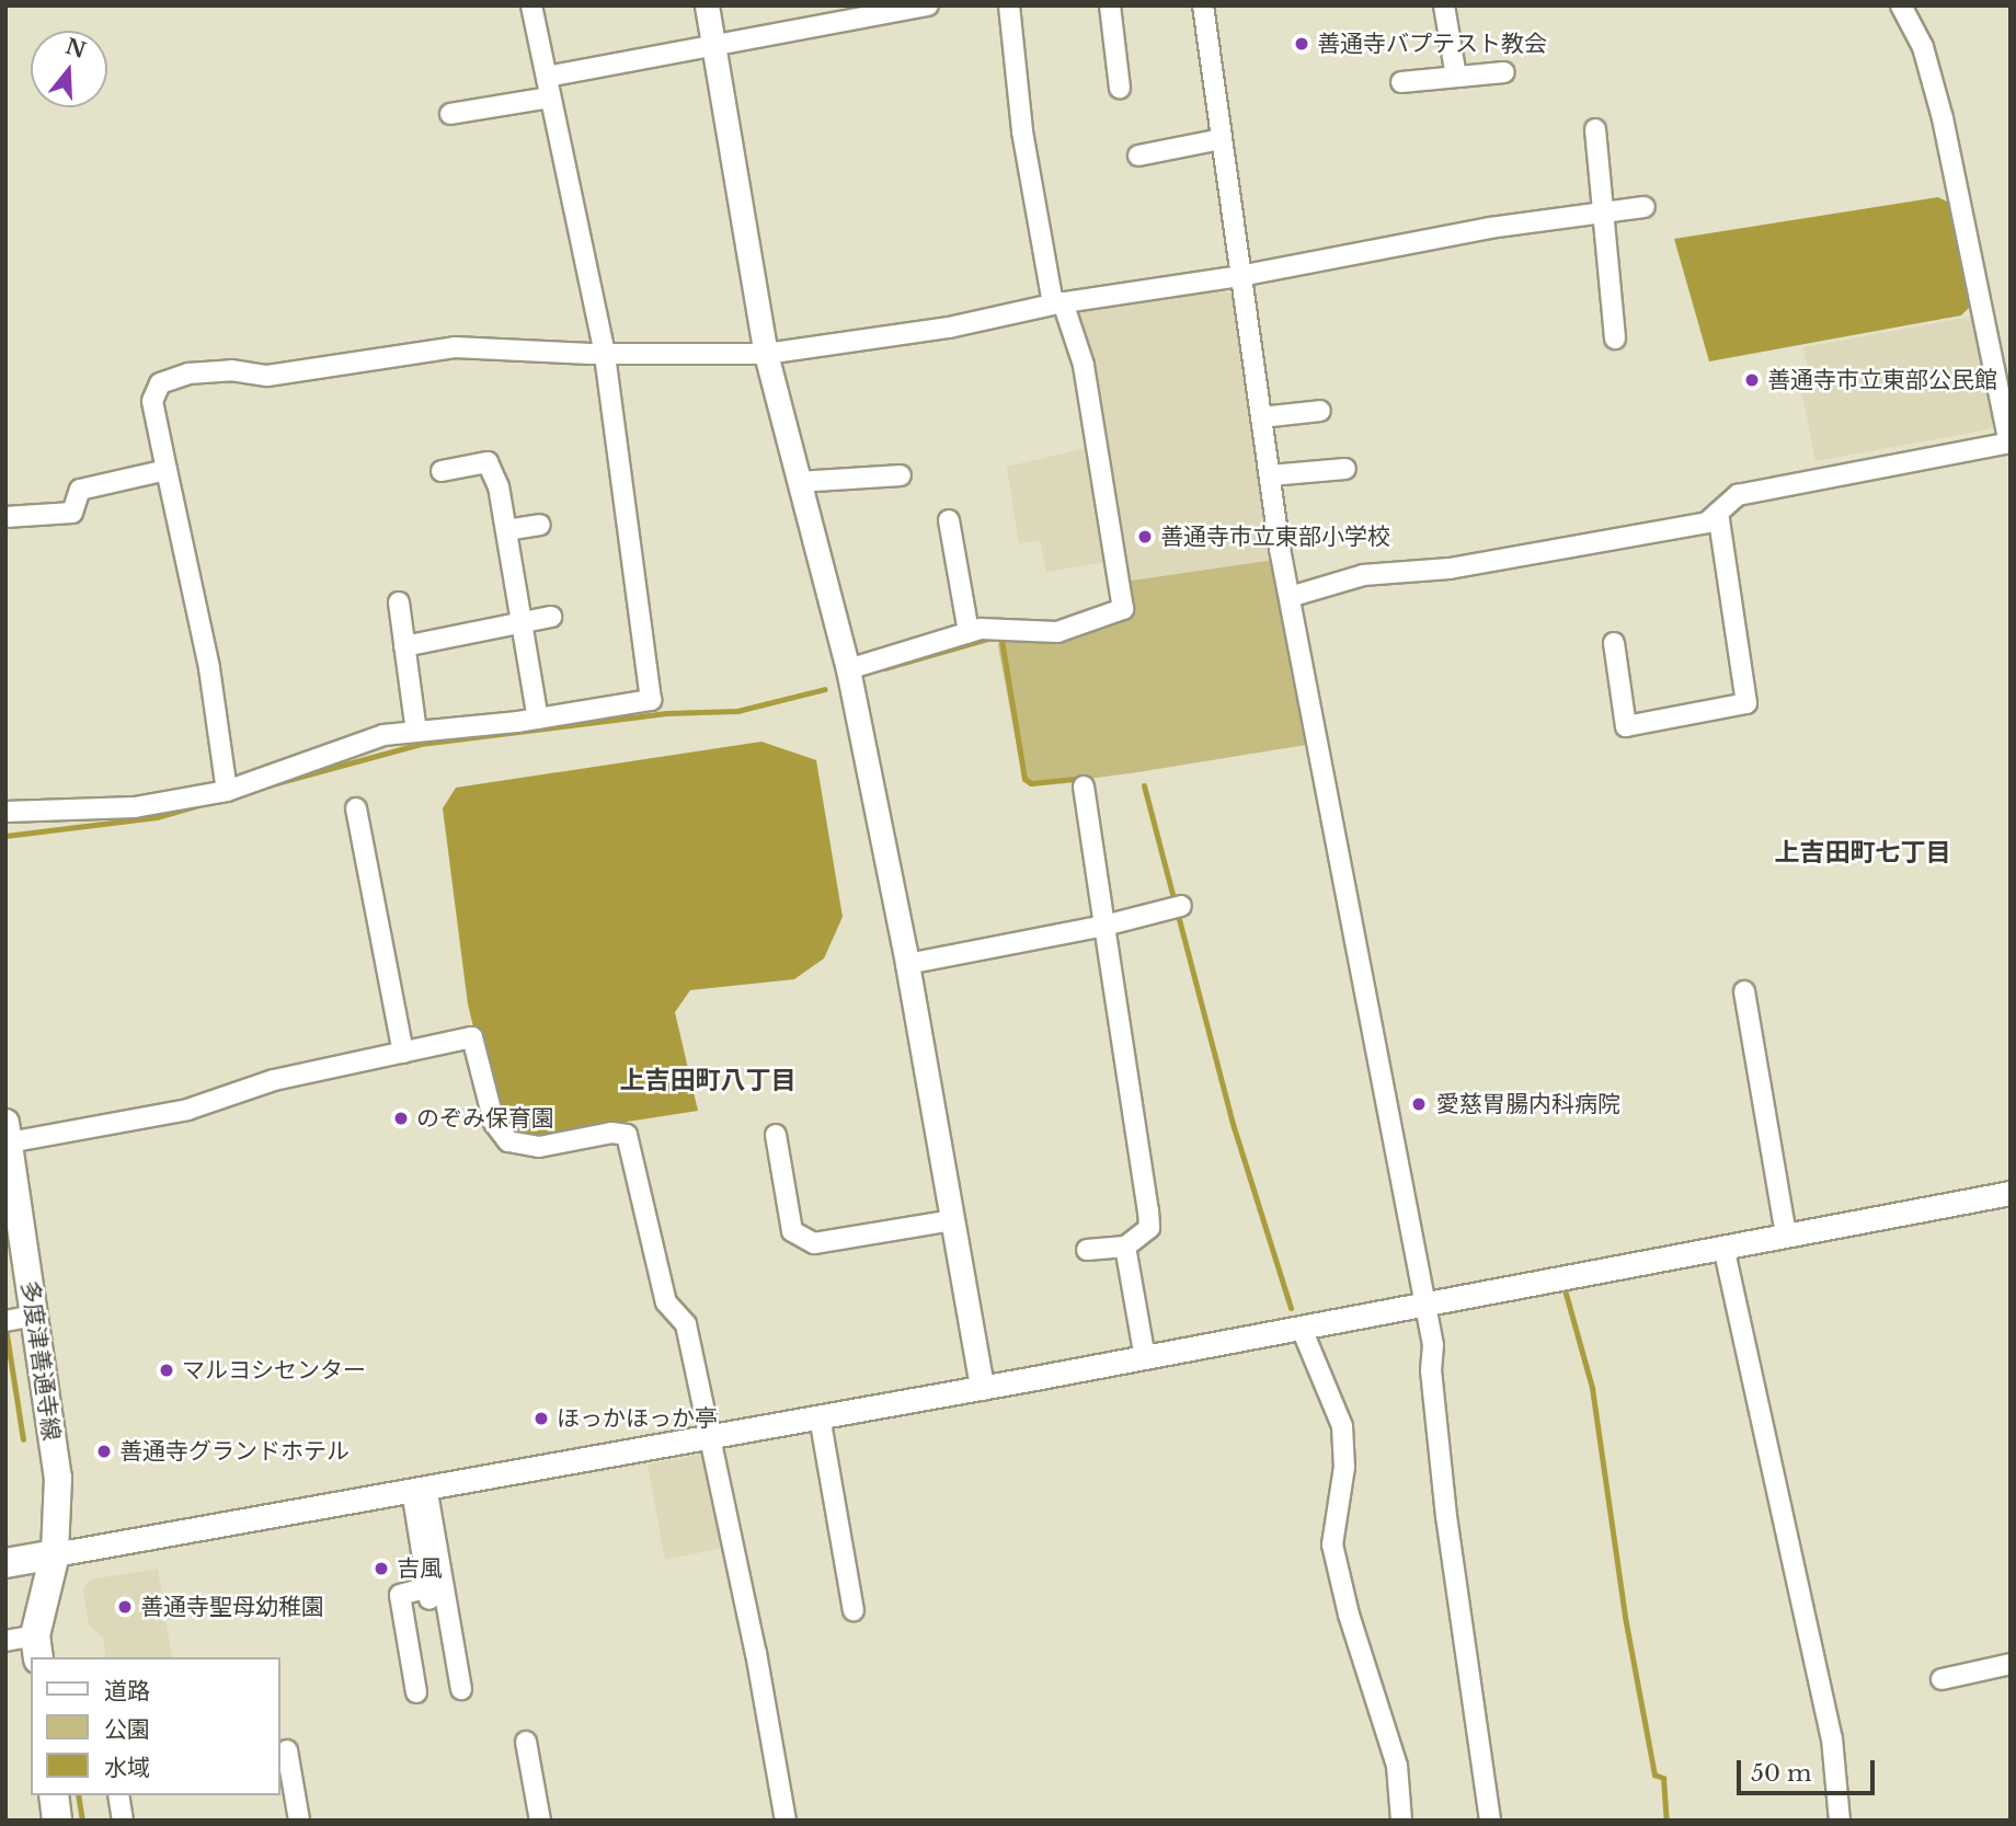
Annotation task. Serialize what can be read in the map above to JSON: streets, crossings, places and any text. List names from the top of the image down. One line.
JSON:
{"streets":{"main road":["多度津善通寺線"]},"districts":["上吉田町七丁目","上吉田町八丁目"],"places":["善通寺バプテスト教会","善通寺市立東部公民館","善通寺市立東部小学校","愛慈胃腸内科病院","のぞみ保育園","マルヨシセンター","ほっかほっか亭","善通寺グランドホテル","吉風","善通寺聖母幼稚園"],"legend":["道路","公園","水域"],"scale_bar":"50 m","north":"top"}
